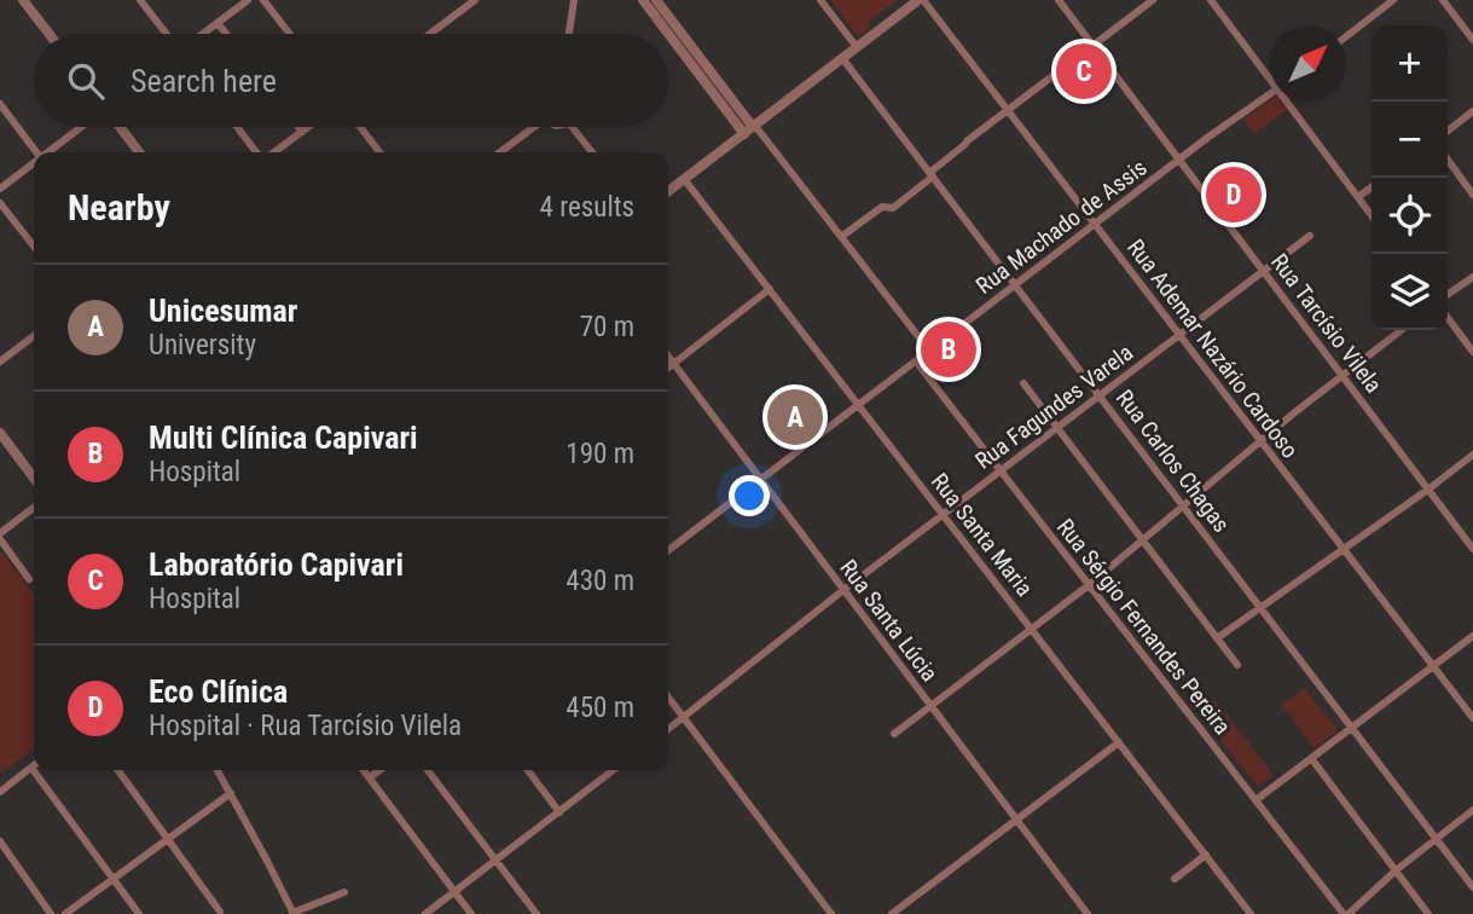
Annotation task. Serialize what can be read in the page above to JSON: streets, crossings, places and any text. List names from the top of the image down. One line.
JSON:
{"streets":{"street":["Rua Machado de Assis","Rua Tarcísio Vilela","Rua Ademar Nazário Cardoso","Rua Fagundes Varela","Rua Carlos Chagas","Rua Santa Maria","Rua Santa Lúcia","Rua Sérgio Fernandes Pereira"]},"crossings":[["Rua Machado de Assis","Rua Tarcísio Vilela"],["Rua Machado de Assis","Rua Ademar Nazário Cardoso"],["Rua Machado de Assis","Rua Carlos Chagas"],["Rua Machado de Assis","Rua Santa Maria"],["Rua Machado de Assis","Rua Santa Lúcia"],["Rua Machado de Assis","Rua Sérgio Fernandes Pereira"],["Rua Tarcísio Vilela","Rua Fagundes Varela"],["Rua Ademar Nazário Cardoso","Rua Fagundes Varela"],["Rua Fagundes Varela","Rua Carlos Chagas"],["Rua Fagundes Varela","Rua Santa Maria"],["Rua Fagundes Varela","Rua Santa Lúcia"],["Rua Fagundes Varela","Rua Sérgio Fernandes Pereira"]],"north":"top right","page":{"map_buttons":["+","−"],"search":"Search here","pins":["C","D","B","A"],"heading":["Nearby","4 results"],"list":[{"mark":"A","name":"Unicesumar","note":"University","value":"70 m"},{"mark":"B","name":"Multi Clínica Capivari","note":"Hospital","value":"190 m"},{"mark":"C","name":"Laboratório Capivari","note":"Hospital","value":"430 m"},{"mark":"D","name":"Eco Clínica","note":"Hospital · Rua Tarcísio Vilela","value":"450 m"}]}}
